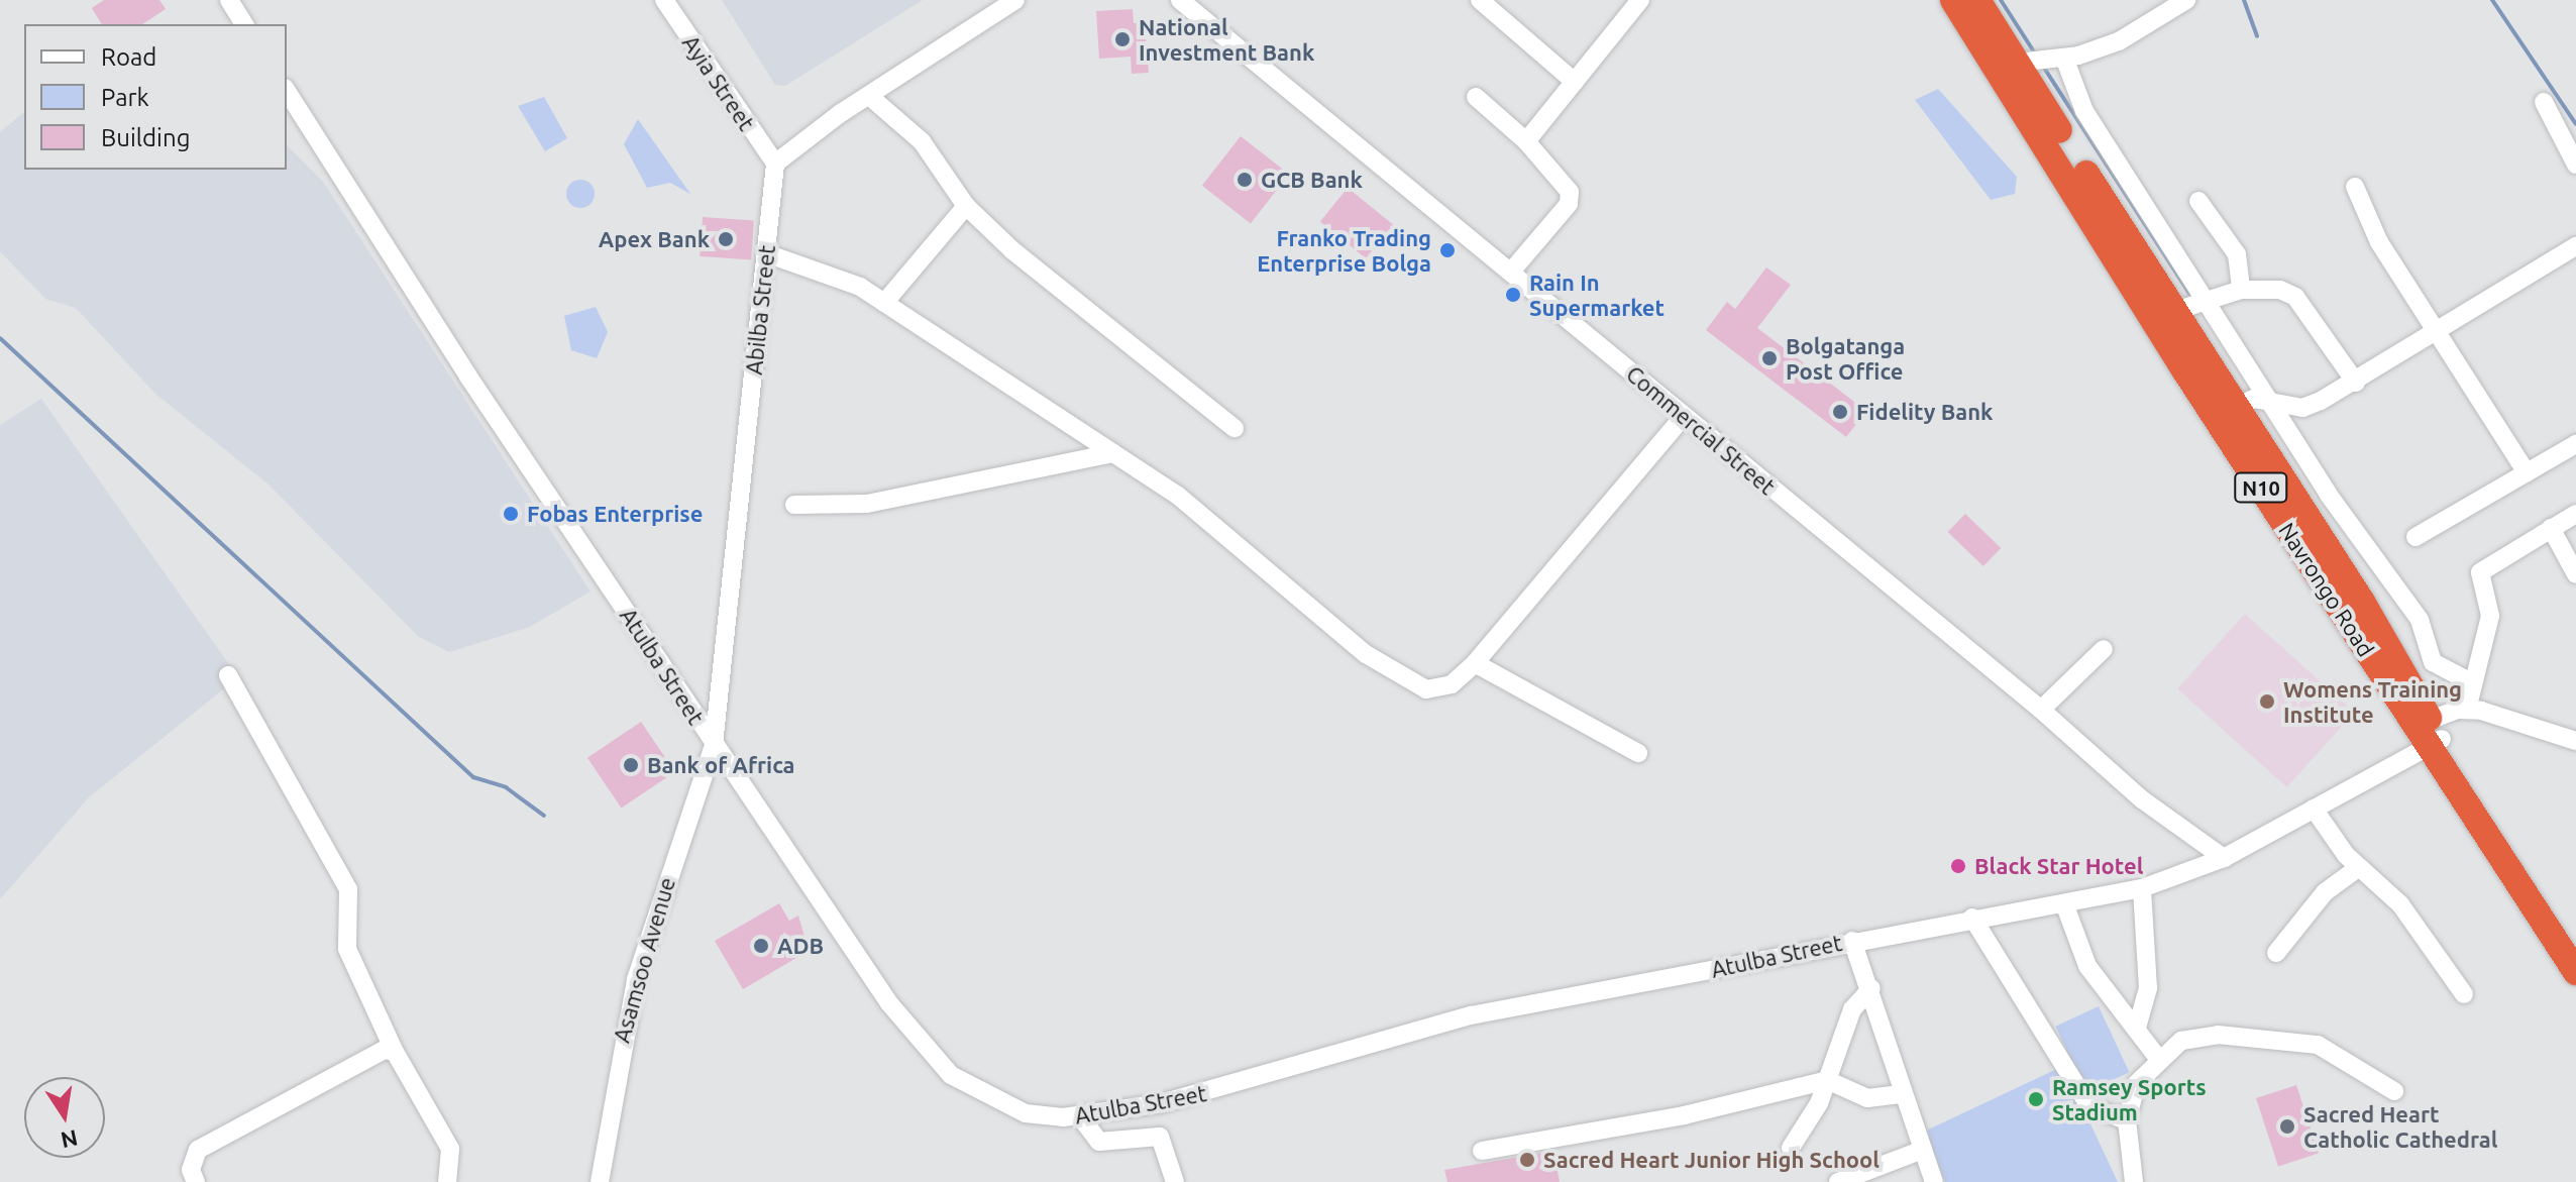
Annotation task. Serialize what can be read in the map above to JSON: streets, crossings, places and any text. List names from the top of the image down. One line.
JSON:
{"streets":{"highway":["N10","Navrongo Road"],"street":["Ayia Street","Abilba Street","Commercial Street","Atulba Street","Asamsoo Avenue"]},"crossings":[["Ayia Street","Abilba Street"],["Abilba Street","Atulba Street"],["Abilba Street","Asamsoo Avenue"],["Commercial Street","Atulba Street"],["Navrongo Road","Atulba Street"],["Atulba Street","Asamsoo Avenue"]],"places":["National Investment Bank","GCB Bank","Apex Bank","Franko Trading Enterprise Bolga","Rain In Supermarket","Bolgatanga Post Office","Fidelity Bank","Fobas Enterprise","Womens Training Institute","Bank of Africa","Black Star Hotel","ADB","Ramsey Sports Stadium","Sacred Heart Catholic Cathedral","Sacred Heart Junior High School"],"legend":["Road","Park","Building"],"north":"bottom"}
